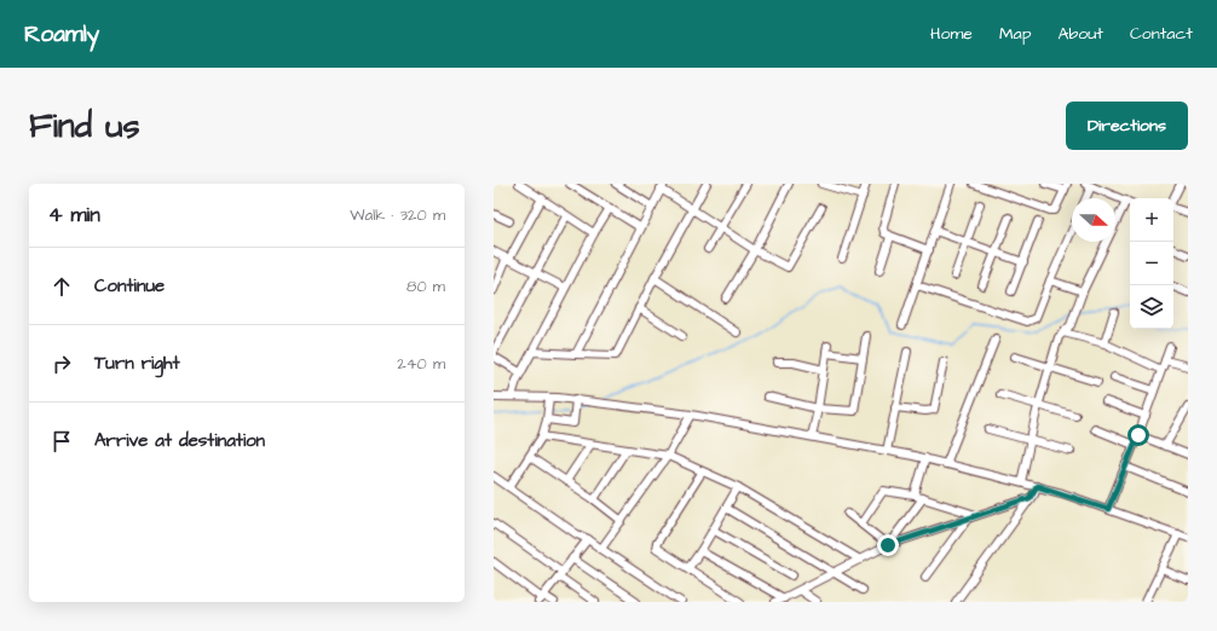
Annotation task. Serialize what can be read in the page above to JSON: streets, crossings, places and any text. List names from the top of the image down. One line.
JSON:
{"north":"right","page":{"header":"Roamly","nav":["Home","Map","About","Contact"],"buttons":"Directions","title":"Find us","heading":["4 min","Walk · 320 m"],"map_buttons":["+","−"],"list":[["Continue","80 m"],["Turn right","240 m"],"Arrive at destination"]}}
